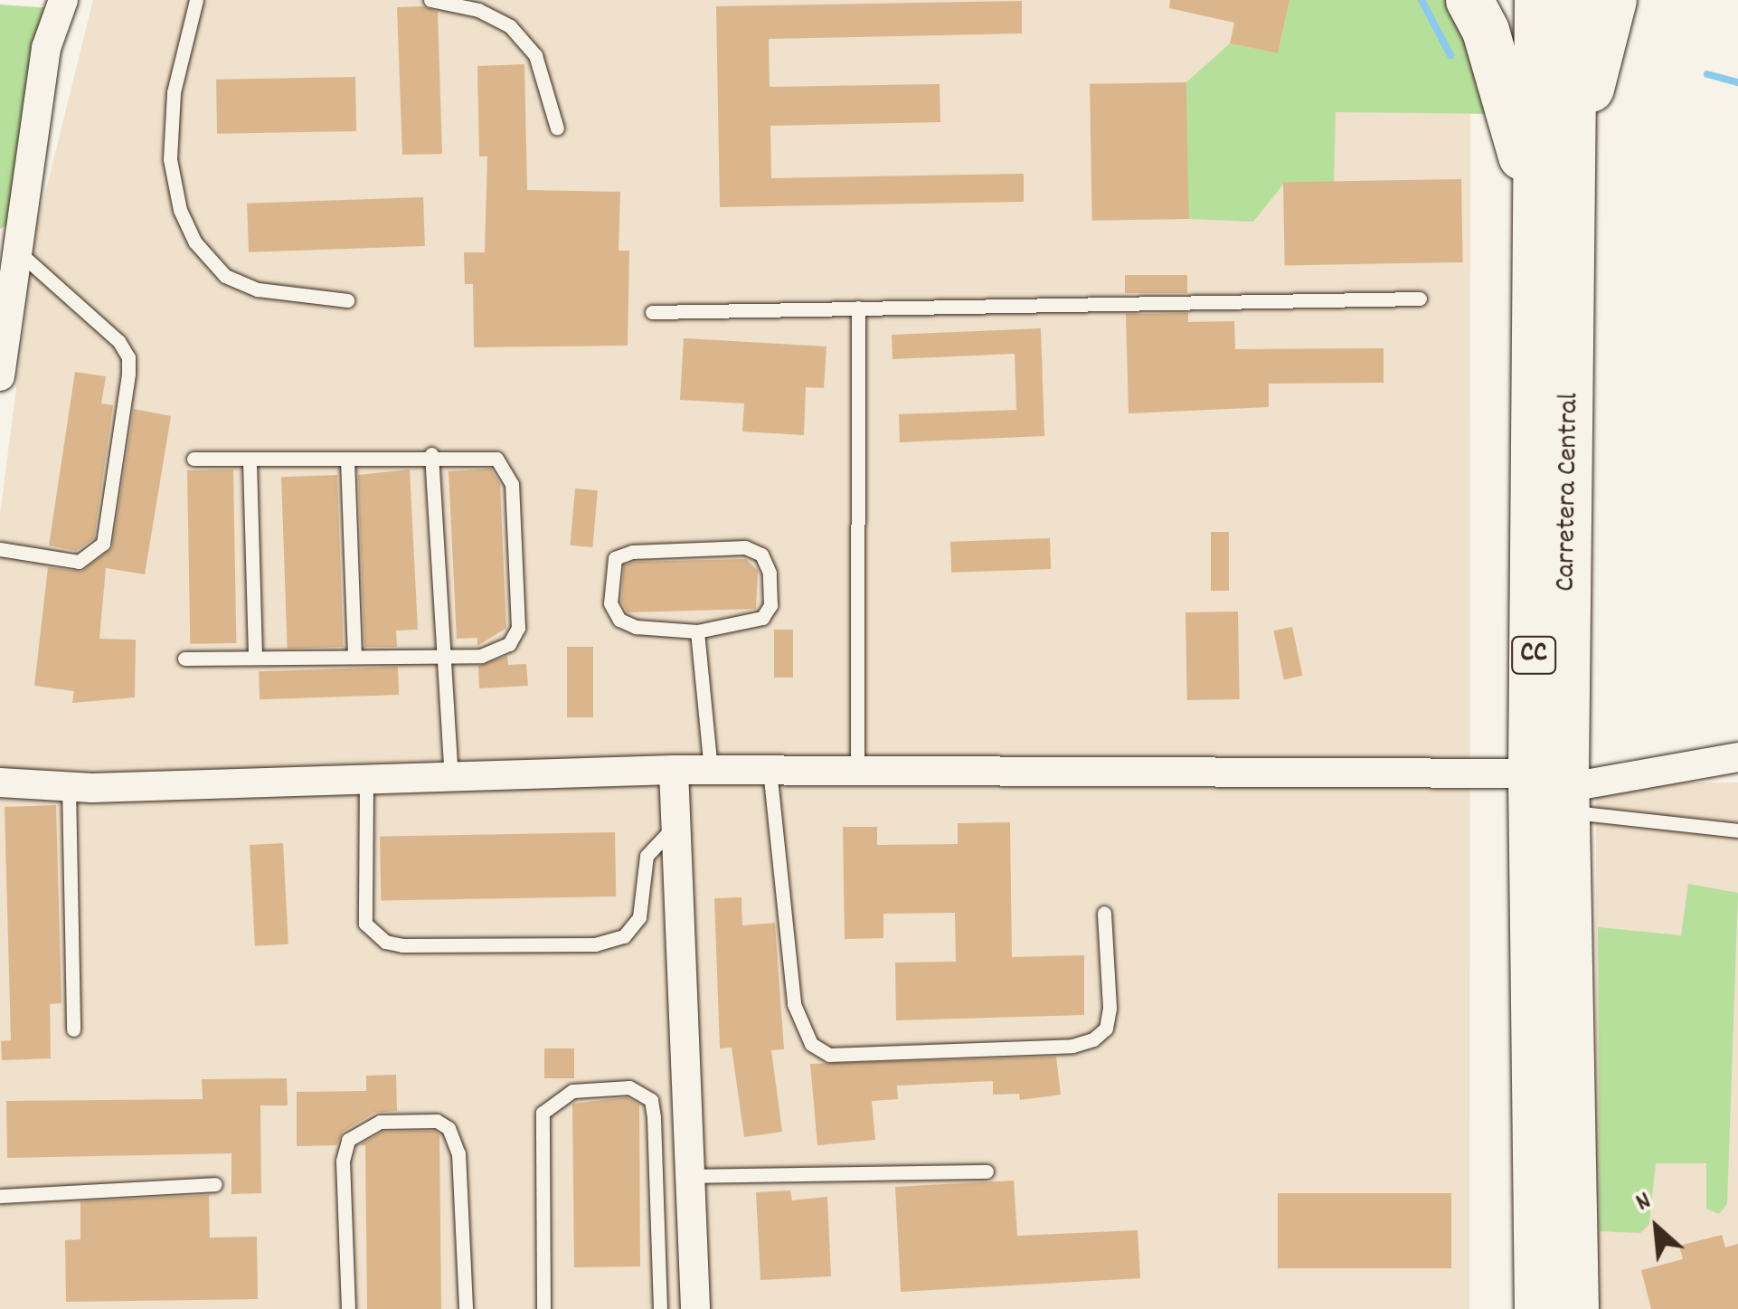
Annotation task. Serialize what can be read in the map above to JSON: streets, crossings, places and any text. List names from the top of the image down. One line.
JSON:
{"streets":{"highway":["Carretera Central","CC"]},"north":"top left"}
